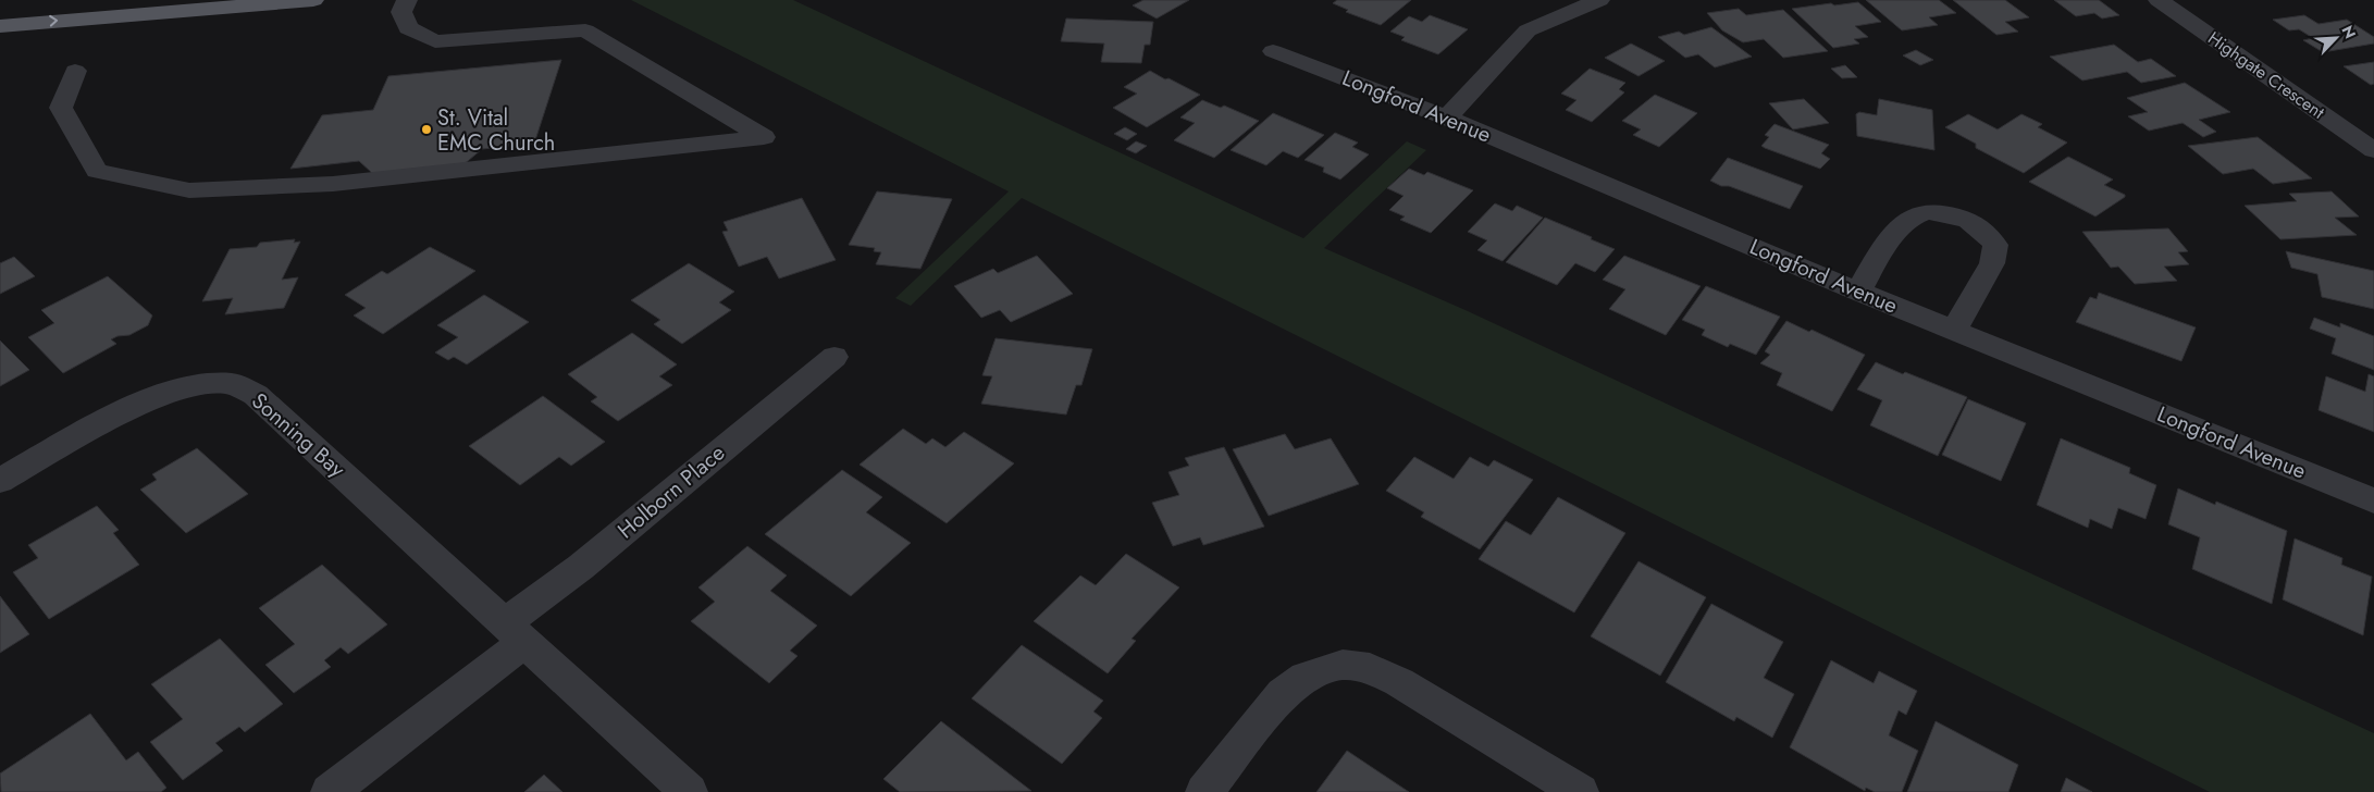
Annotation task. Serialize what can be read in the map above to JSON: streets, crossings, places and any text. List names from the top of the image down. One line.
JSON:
{"streets":{"street":["Highgate Crescent","Longford Avenue","Sonning Bay","Holborn Place"]},"crossings":[["Sonning Bay","Holborn Place"]],"places":["St. Vital EMC Church"],"north":"top right"}
